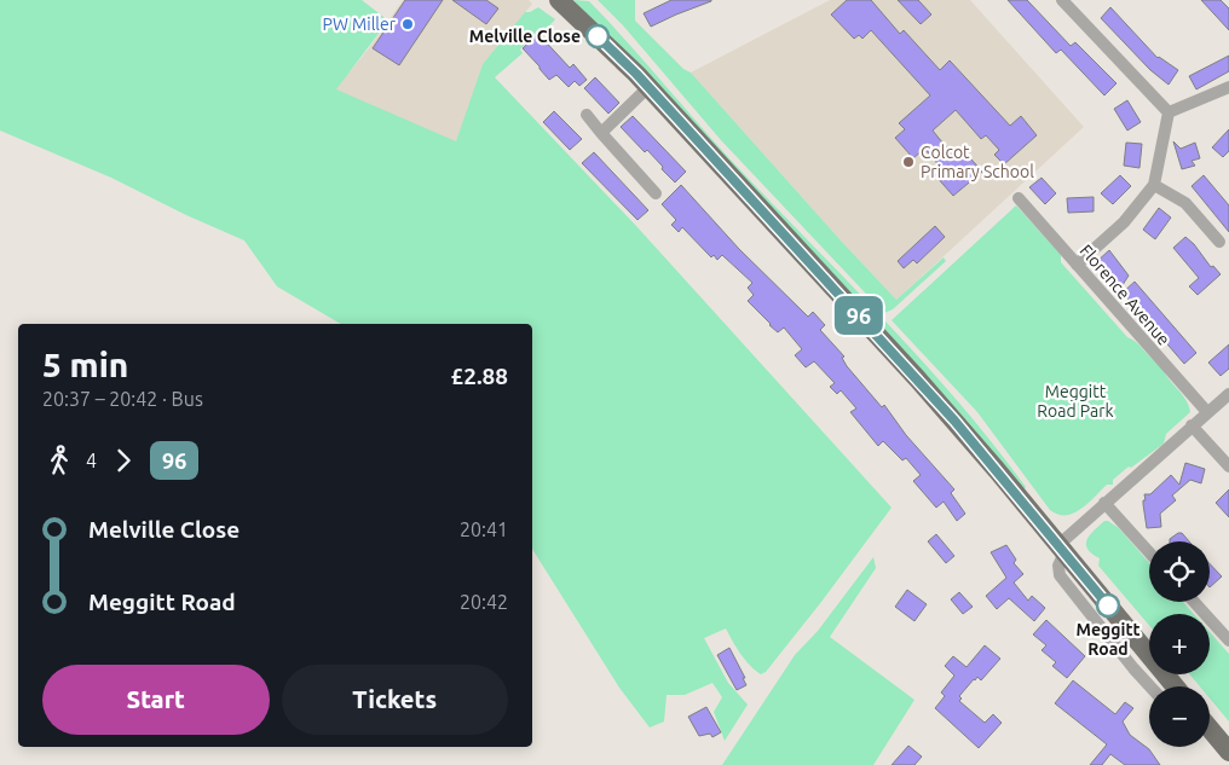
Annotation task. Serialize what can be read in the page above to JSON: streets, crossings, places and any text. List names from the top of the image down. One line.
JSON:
{"streets":{"street":["Florence Avenue"]},"parks":["Meggitt Road Park"],"places":["PW Miller","Melville Close","Colcot Primary School","Meggitt Road"],"lines":["bus line 96"],"page":{"on_map":"96","heading":["5 min","20:37 – 20:42 · Bus","£2.88"],"legs":["4","96"],"list":[{"name":"Melville Close","value":"20:41"},{"name":"Meggitt Road","value":"20:42"}],"map_buttons":["+","−"],"buttons":["Start","Tickets"]}}
